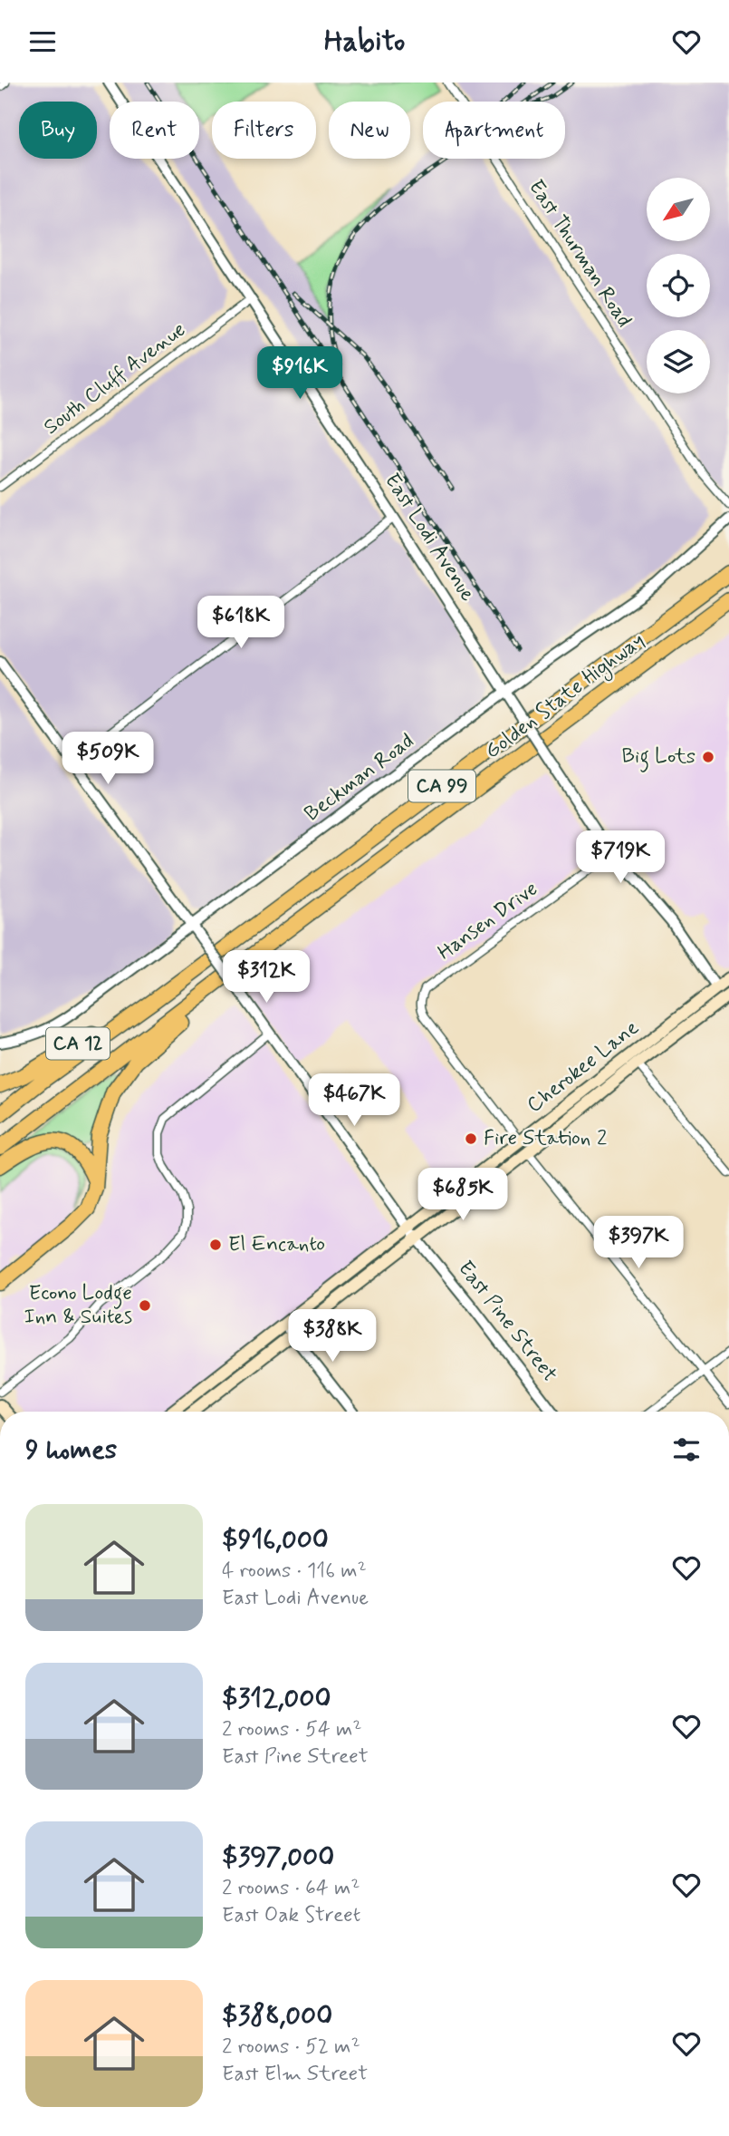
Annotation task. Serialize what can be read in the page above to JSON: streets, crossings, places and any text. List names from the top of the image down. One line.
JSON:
{"streets":{"highway":["Golden State Highway","CA 99","CA 12"],"main road":["East Lodi Avenue","Cherokee Lane"],"street":["East Thurman Road","South Cluff Avenue","Beckman Road","Hansen Drive","East Pine Street"]},"crossings":[["South Cluff Avenue","East Lodi Avenue"],["East Lodi Avenue","Beckman Road"],["East Lodi Avenue","Hansen Drive"],["East Lodi Avenue","Cherokee Lane"],["Golden State Highway","CA 12"],["Beckman Road","East Pine Street"],["Hansen Drive","Cherokee Lane"],["Cherokee Lane","East Pine Street"]],"places":["Big Lots","Fire Station 2","El Encanto","Econo Lodge Inn & Suites"],"north":"bottom left","page":{"header":"Habito","chip":["Buy","Rent","Filters","New","Apartment"],"price":["$916K","$618K","$509K","$719K","$312K","$467K","$685K","$397K","$388K"],"heading":"9 homes","list":[{"name":"$916,000","note":"4 rooms · 116 m² · East Lodi Avenue"},{"name":"$312,000","note":"2 rooms · 54 m² · East Pine Street"},{"name":"$397,000","note":"2 rooms · 64 m² · East Oak Street"},{"name":"$388,000","note":"2 rooms · 52 m² · East Elm Street"}]}}
